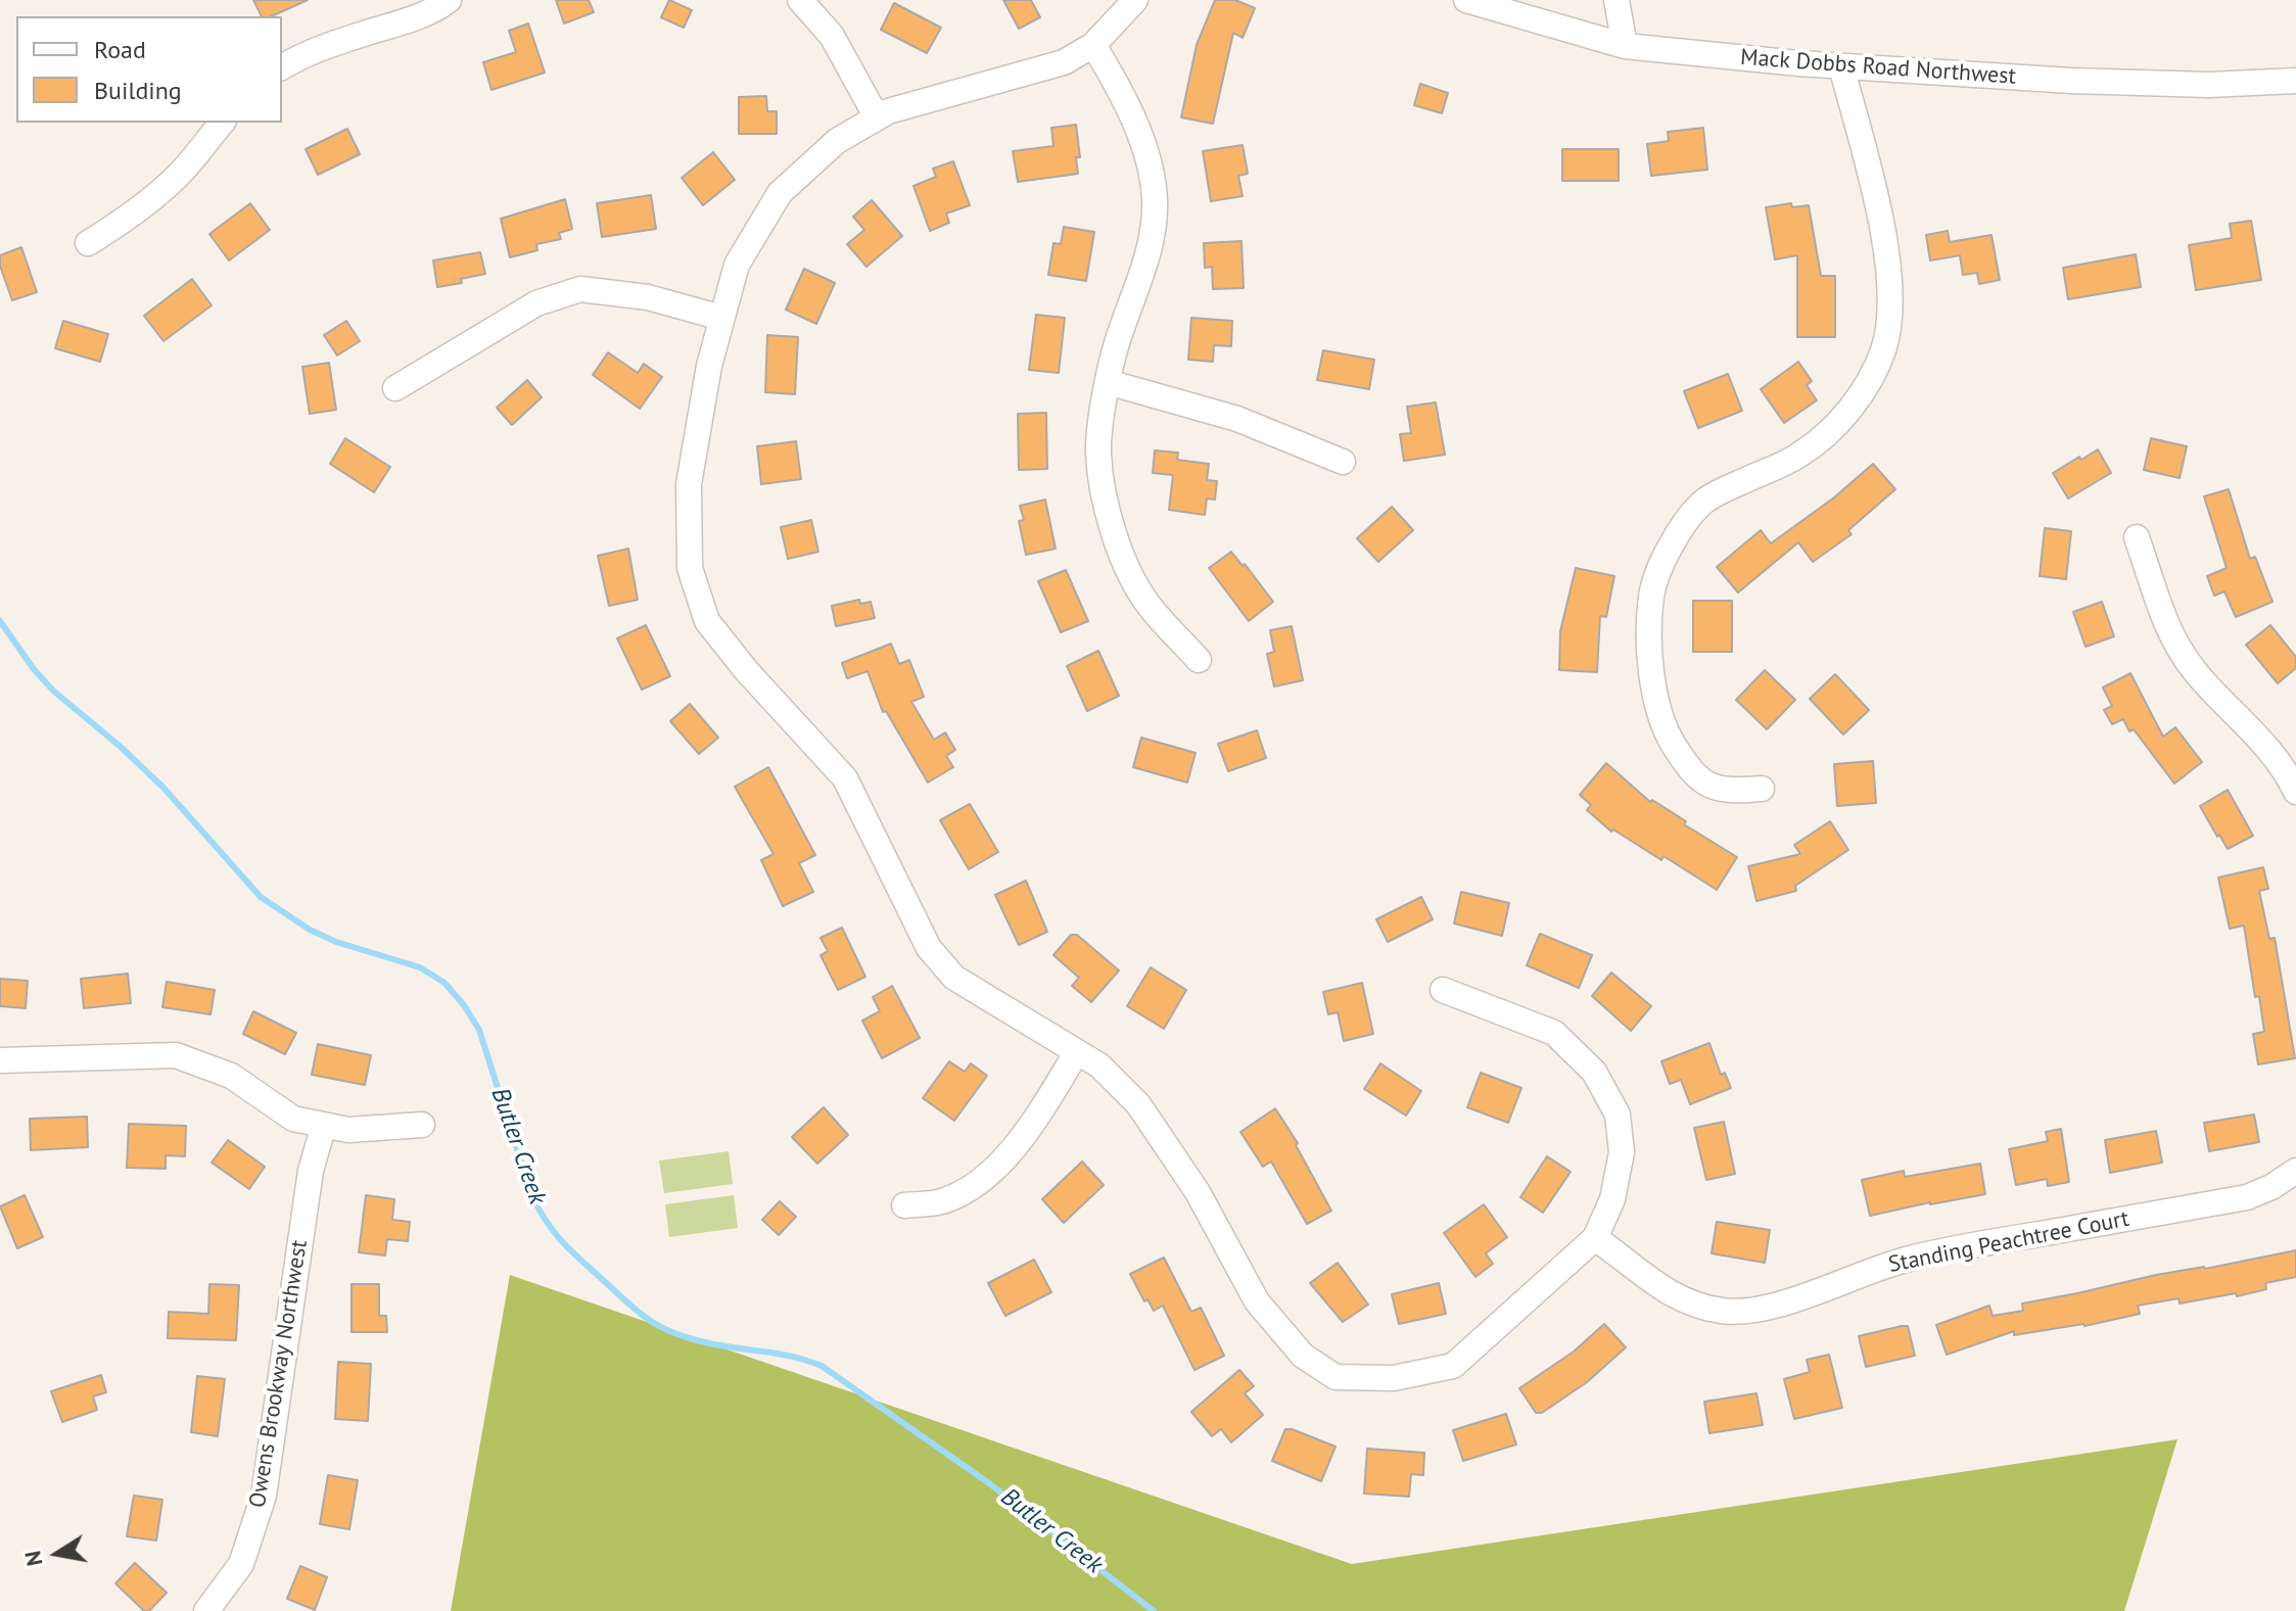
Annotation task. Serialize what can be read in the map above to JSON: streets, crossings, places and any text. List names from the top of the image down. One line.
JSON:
{"streets":{"street":["Mack Dobbs Road Northwest","Standing Peachtree Court","Owens Brookway Northwest"]},"water":["Butler Creek"],"legend":["Road","Building"],"north":"left"}
